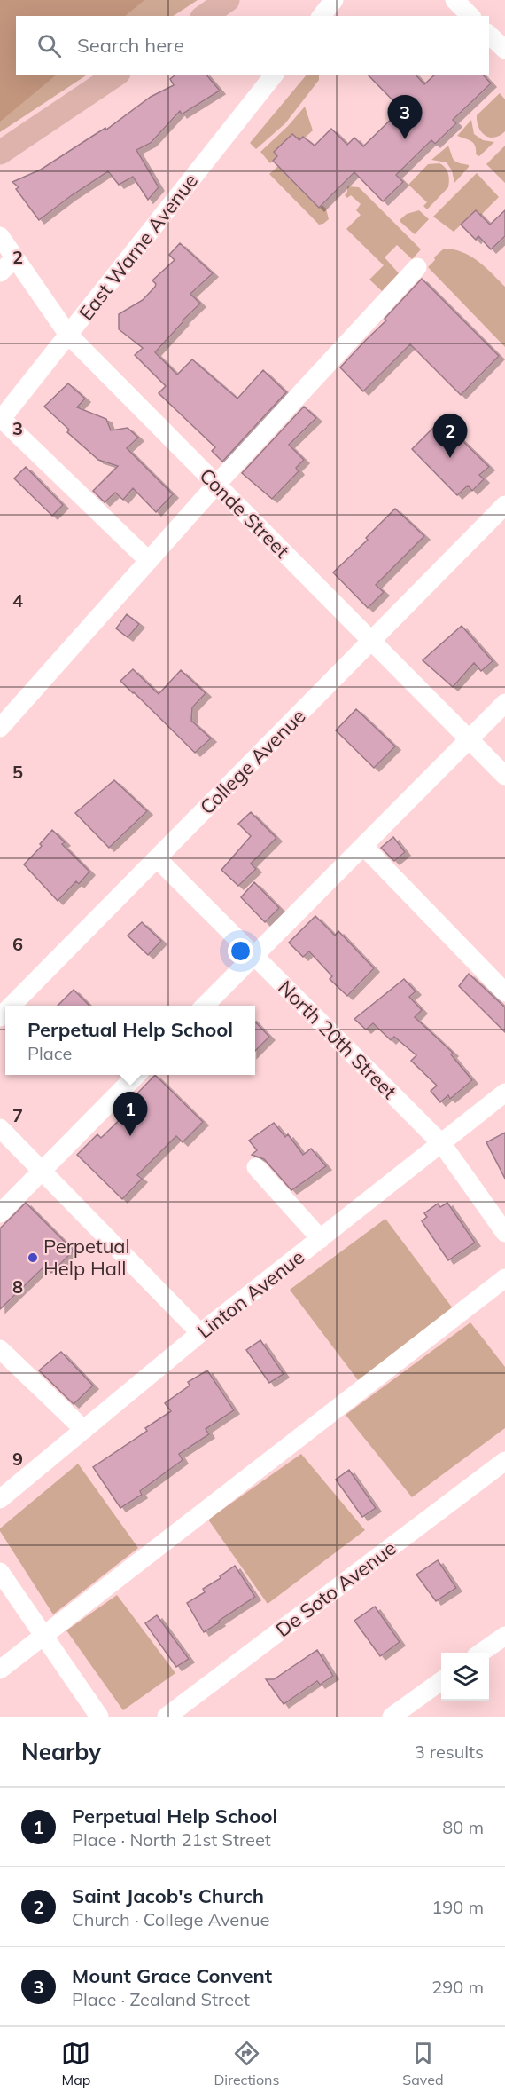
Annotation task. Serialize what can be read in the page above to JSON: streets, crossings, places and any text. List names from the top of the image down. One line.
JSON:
{"streets":{"street":["East Warne Avenue","Conde Street","College Avenue","North 20th Street","Linton Avenue","De Soto Avenue"]},"crossings":[["East Warne Avenue","Conde Street"],["Conde Street","College Avenue"],["College Avenue","North 20th Street"],["North 20th Street","Linton Avenue"]],"places":["Perpetual Help Hall"],"page":{"search":"Search here","pins":["3","2","1"],"popup":["Perpetual Help School","Place"],"heading":["Nearby","3 results"],"list":[{"mark":"1","name":"Perpetual Help School","note":"Place · North 21st Street","value":"80 m"},{"mark":"2","name":"Saint Jacob's Church","note":"Church · College Avenue","value":"190 m"},{"mark":"3","name":"Mount Grace Convent","note":"Place · Zealand Street","value":"290 m"}],"nav":["Map","Directions","Saved"]},"grid":{"rows":["2","3","4","5","6","7","8","9"]}}
